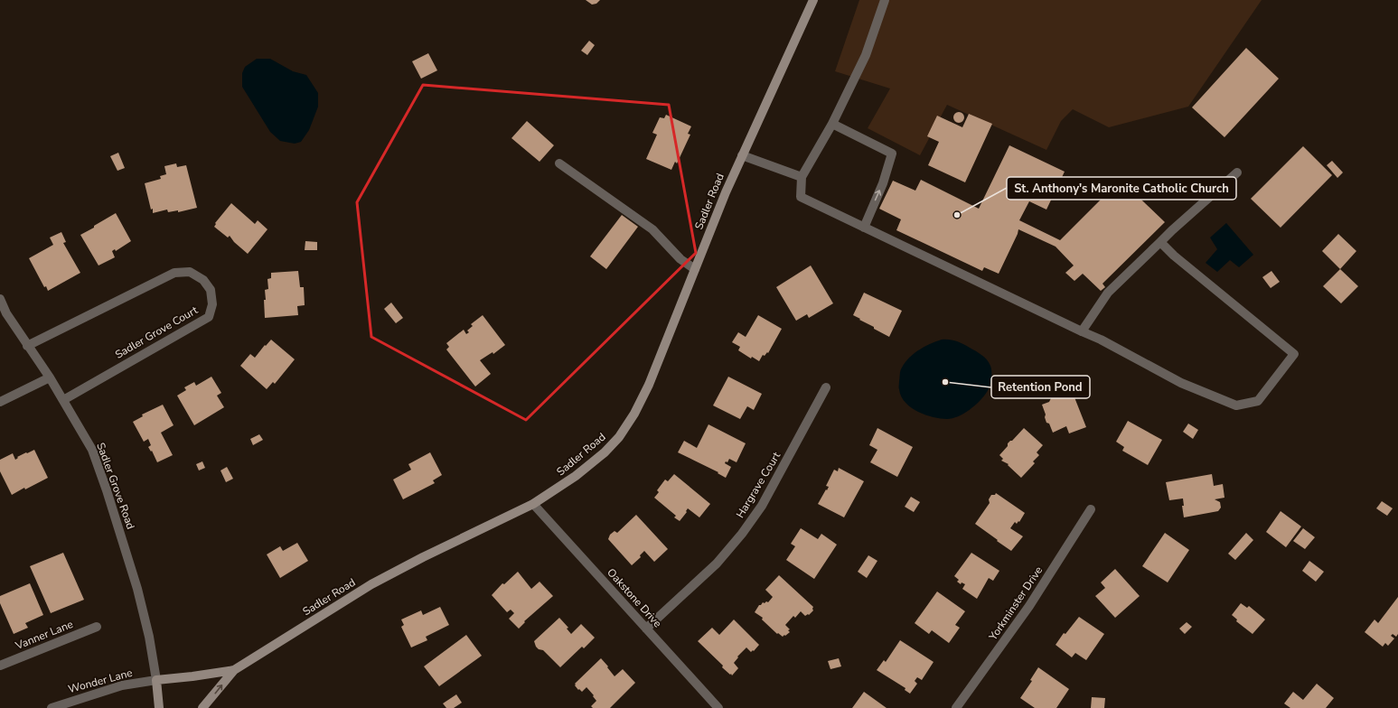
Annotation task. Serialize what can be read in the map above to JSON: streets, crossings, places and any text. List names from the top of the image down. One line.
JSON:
{"streets":{"street":["Sadler Road","Sadler Grove Court","Hargrave Court","Sadler Grove Road","Oakstone Drive","Yorkminster Drive","Vanner Lane","Wonder Lane"]},"crossings":[["Sadler Road","Sadler Grove Road"],["Sadler Road","Oakstone Drive"],["Sadler Road","Wonder Lane"],["Sadler Grove Court","Sadler Grove Road"],["Hargrave Court","Oakstone Drive"],["Sadler Grove Road","Wonder Lane"]],"places":["St. Anthony's Maronite Catholic Church","Retention Pond"]}
